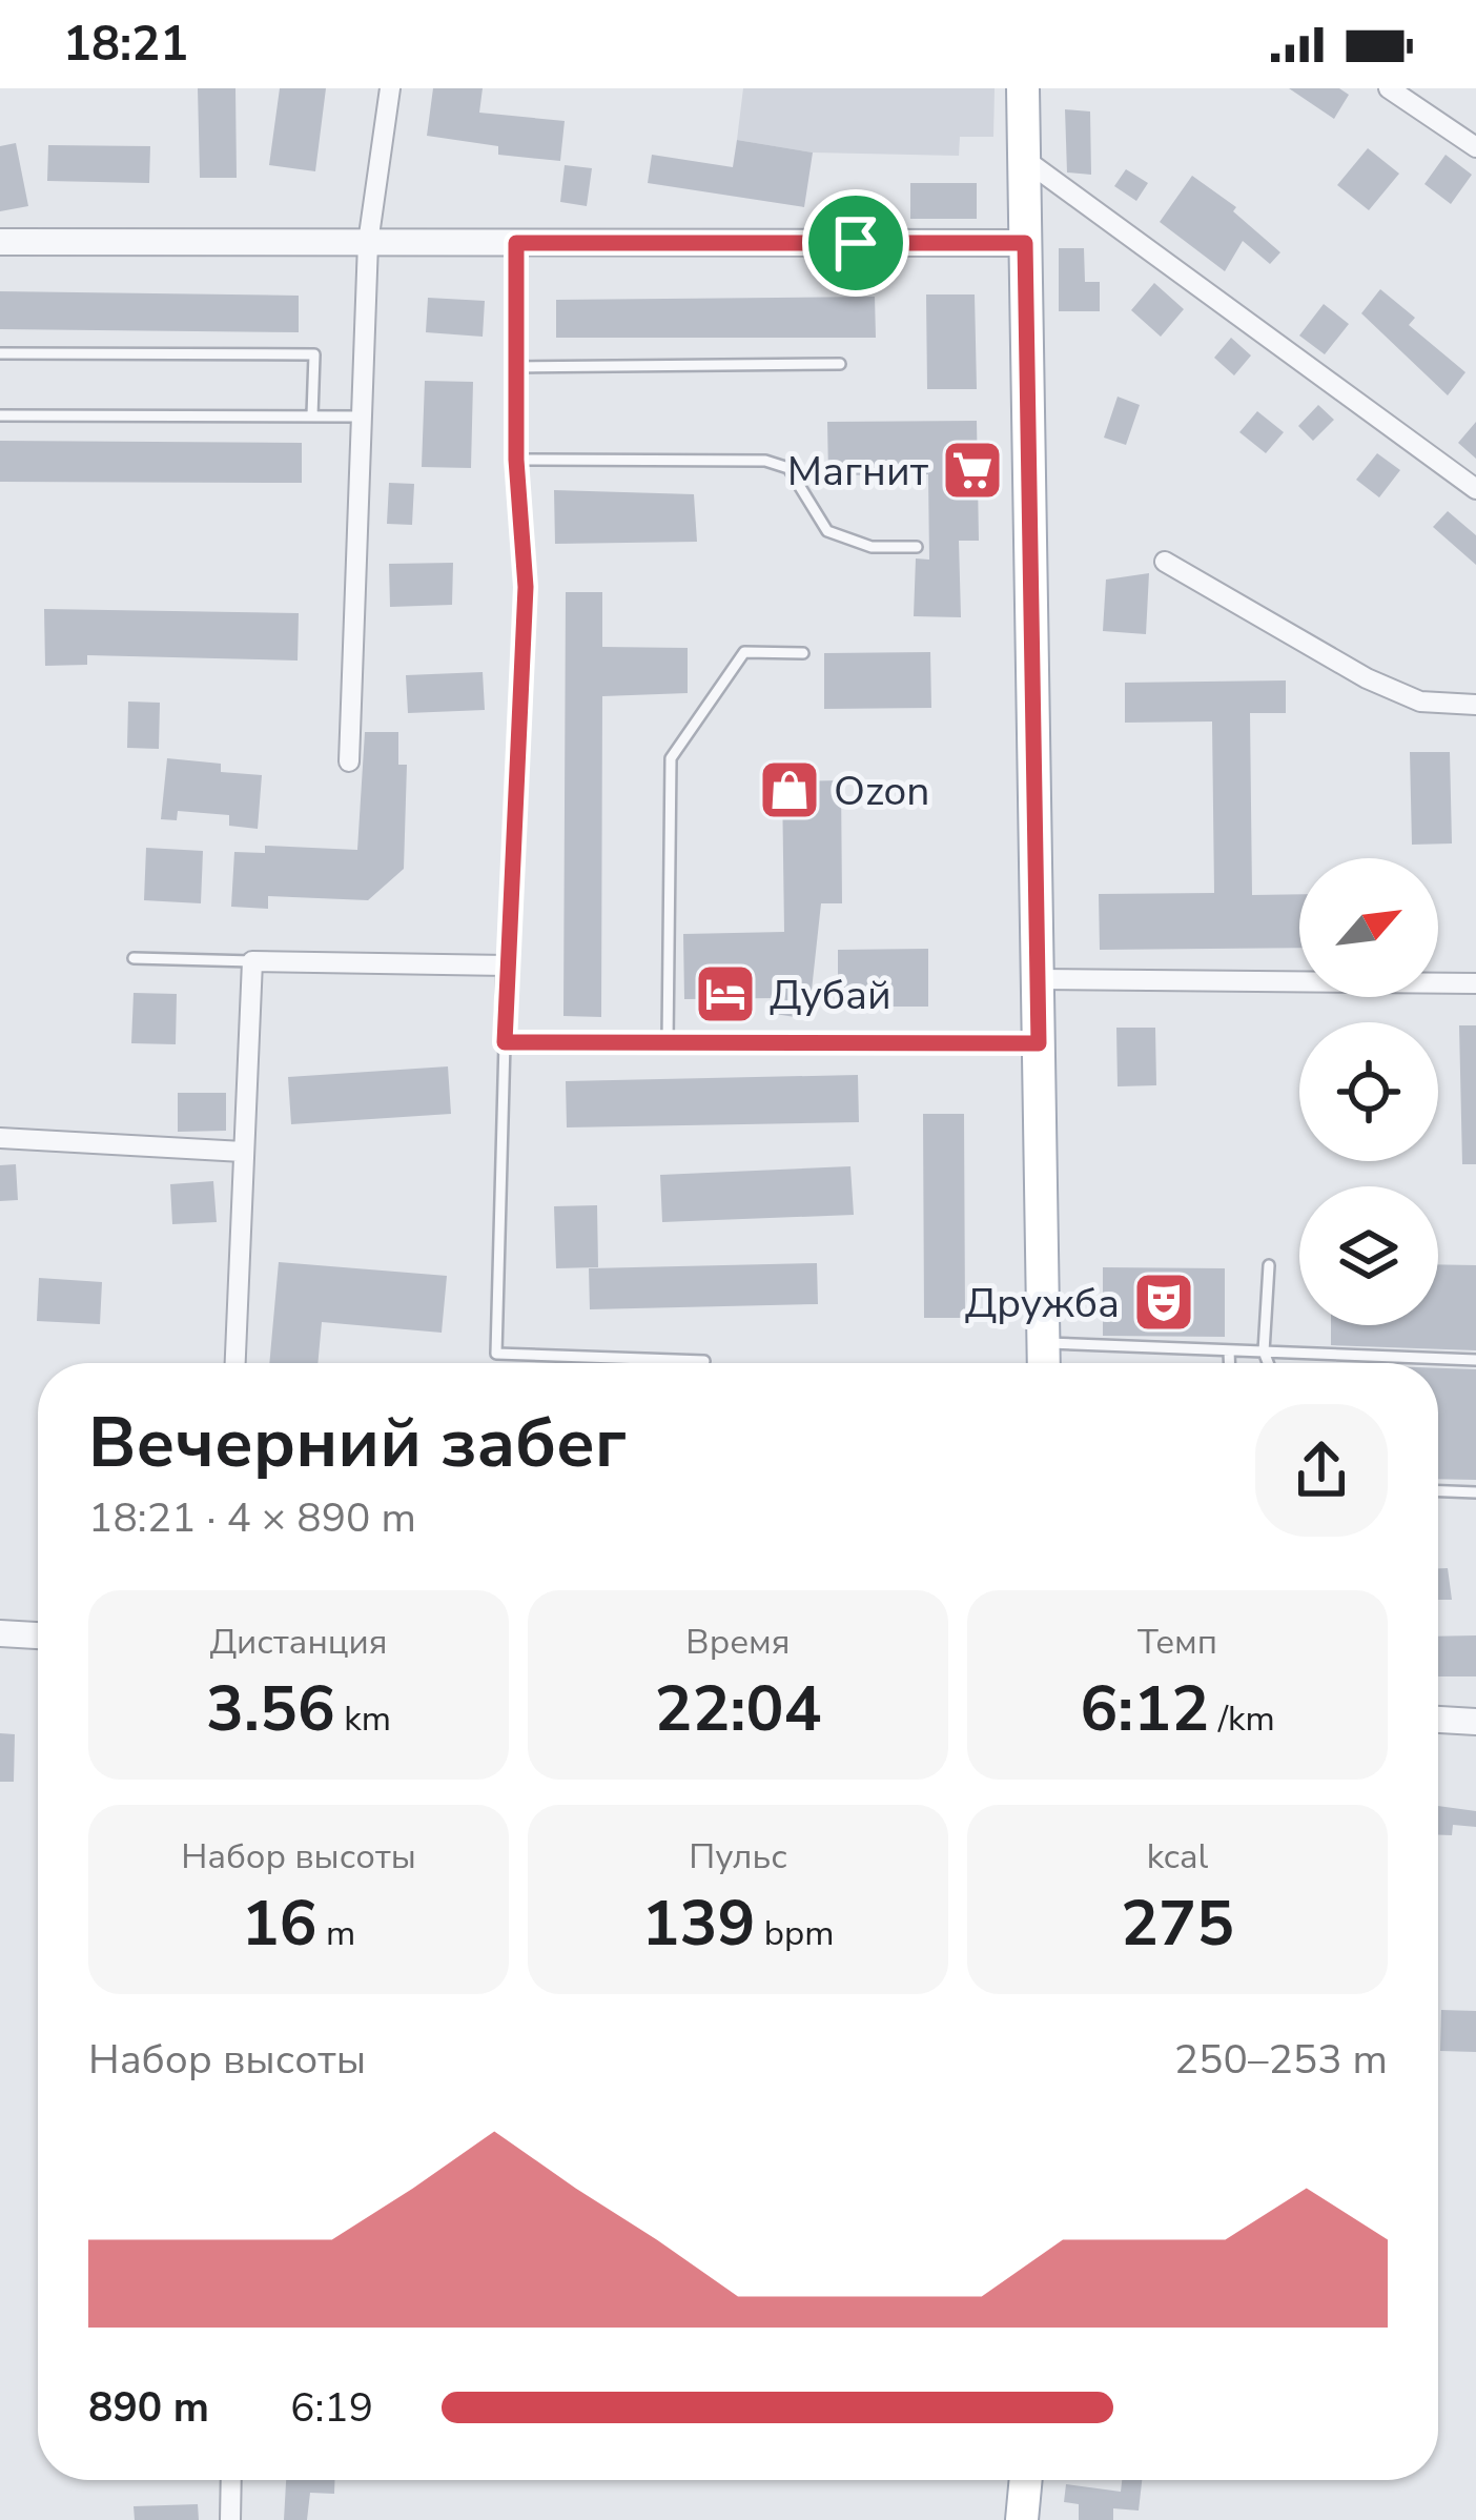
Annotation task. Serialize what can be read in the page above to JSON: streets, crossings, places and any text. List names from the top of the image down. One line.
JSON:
{"places":{"supermarket":["Магнит"],"shop":["Ozon"],"hotel":["Дубай"],"theatre":["Дружба"]},"north":"top right","page":{"status":"18:21","heading":["Вечерний забег","18:21 · 4 × 890 m"],"stats":[["Дистанция","3.56 km"],["Время","22:04"],["Темп","6:12 /km"],["Набор высоты","16 m"],["Пульс","139 bpm"],["kcal","275"]],"chart":["Набор высоты","250–253 m"],"list":[{"name":"890 m","note":"6:19"}]}}
